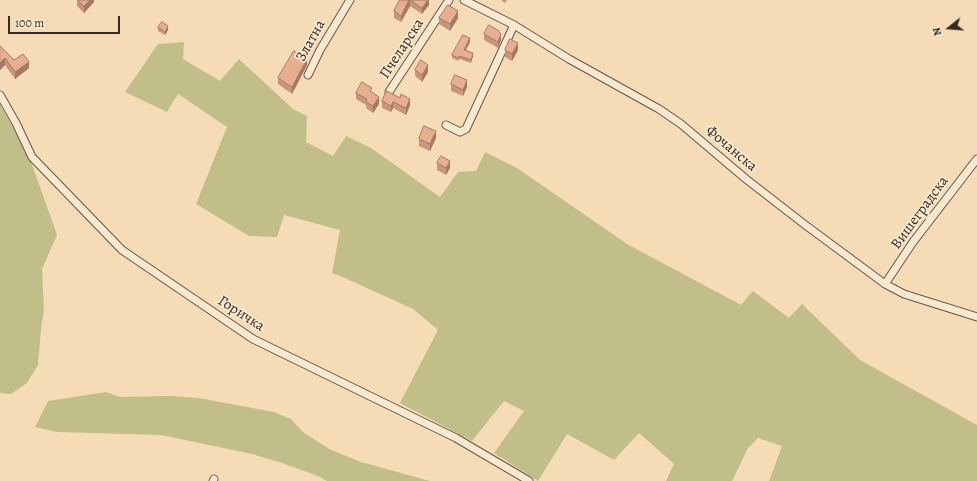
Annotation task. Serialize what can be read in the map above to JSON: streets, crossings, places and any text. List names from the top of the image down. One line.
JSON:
{"streets":{"street":["Златна","Пчеларска","Фочанска","Вишеградска","Горичка"]},"crossings":[["Фочанска","Вишеградска"]],"scale_bar":"100 m","north":"left"}
